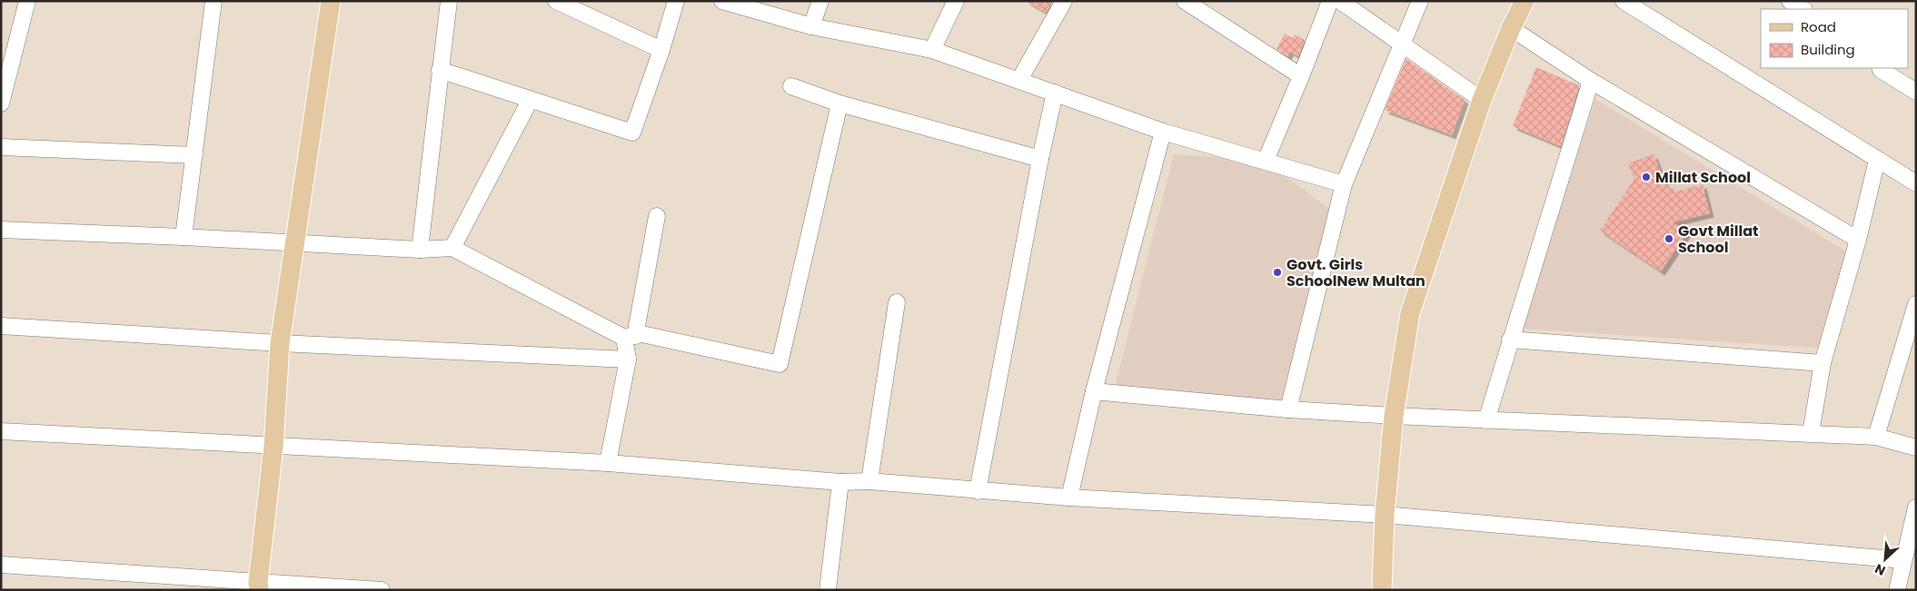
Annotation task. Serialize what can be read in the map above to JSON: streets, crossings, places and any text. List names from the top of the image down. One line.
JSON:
{"places":["Millat School","Govt Millat School","Govt. Girls SchoolNew Multan"],"legend":["Road","Building"],"north":"bottom left"}
